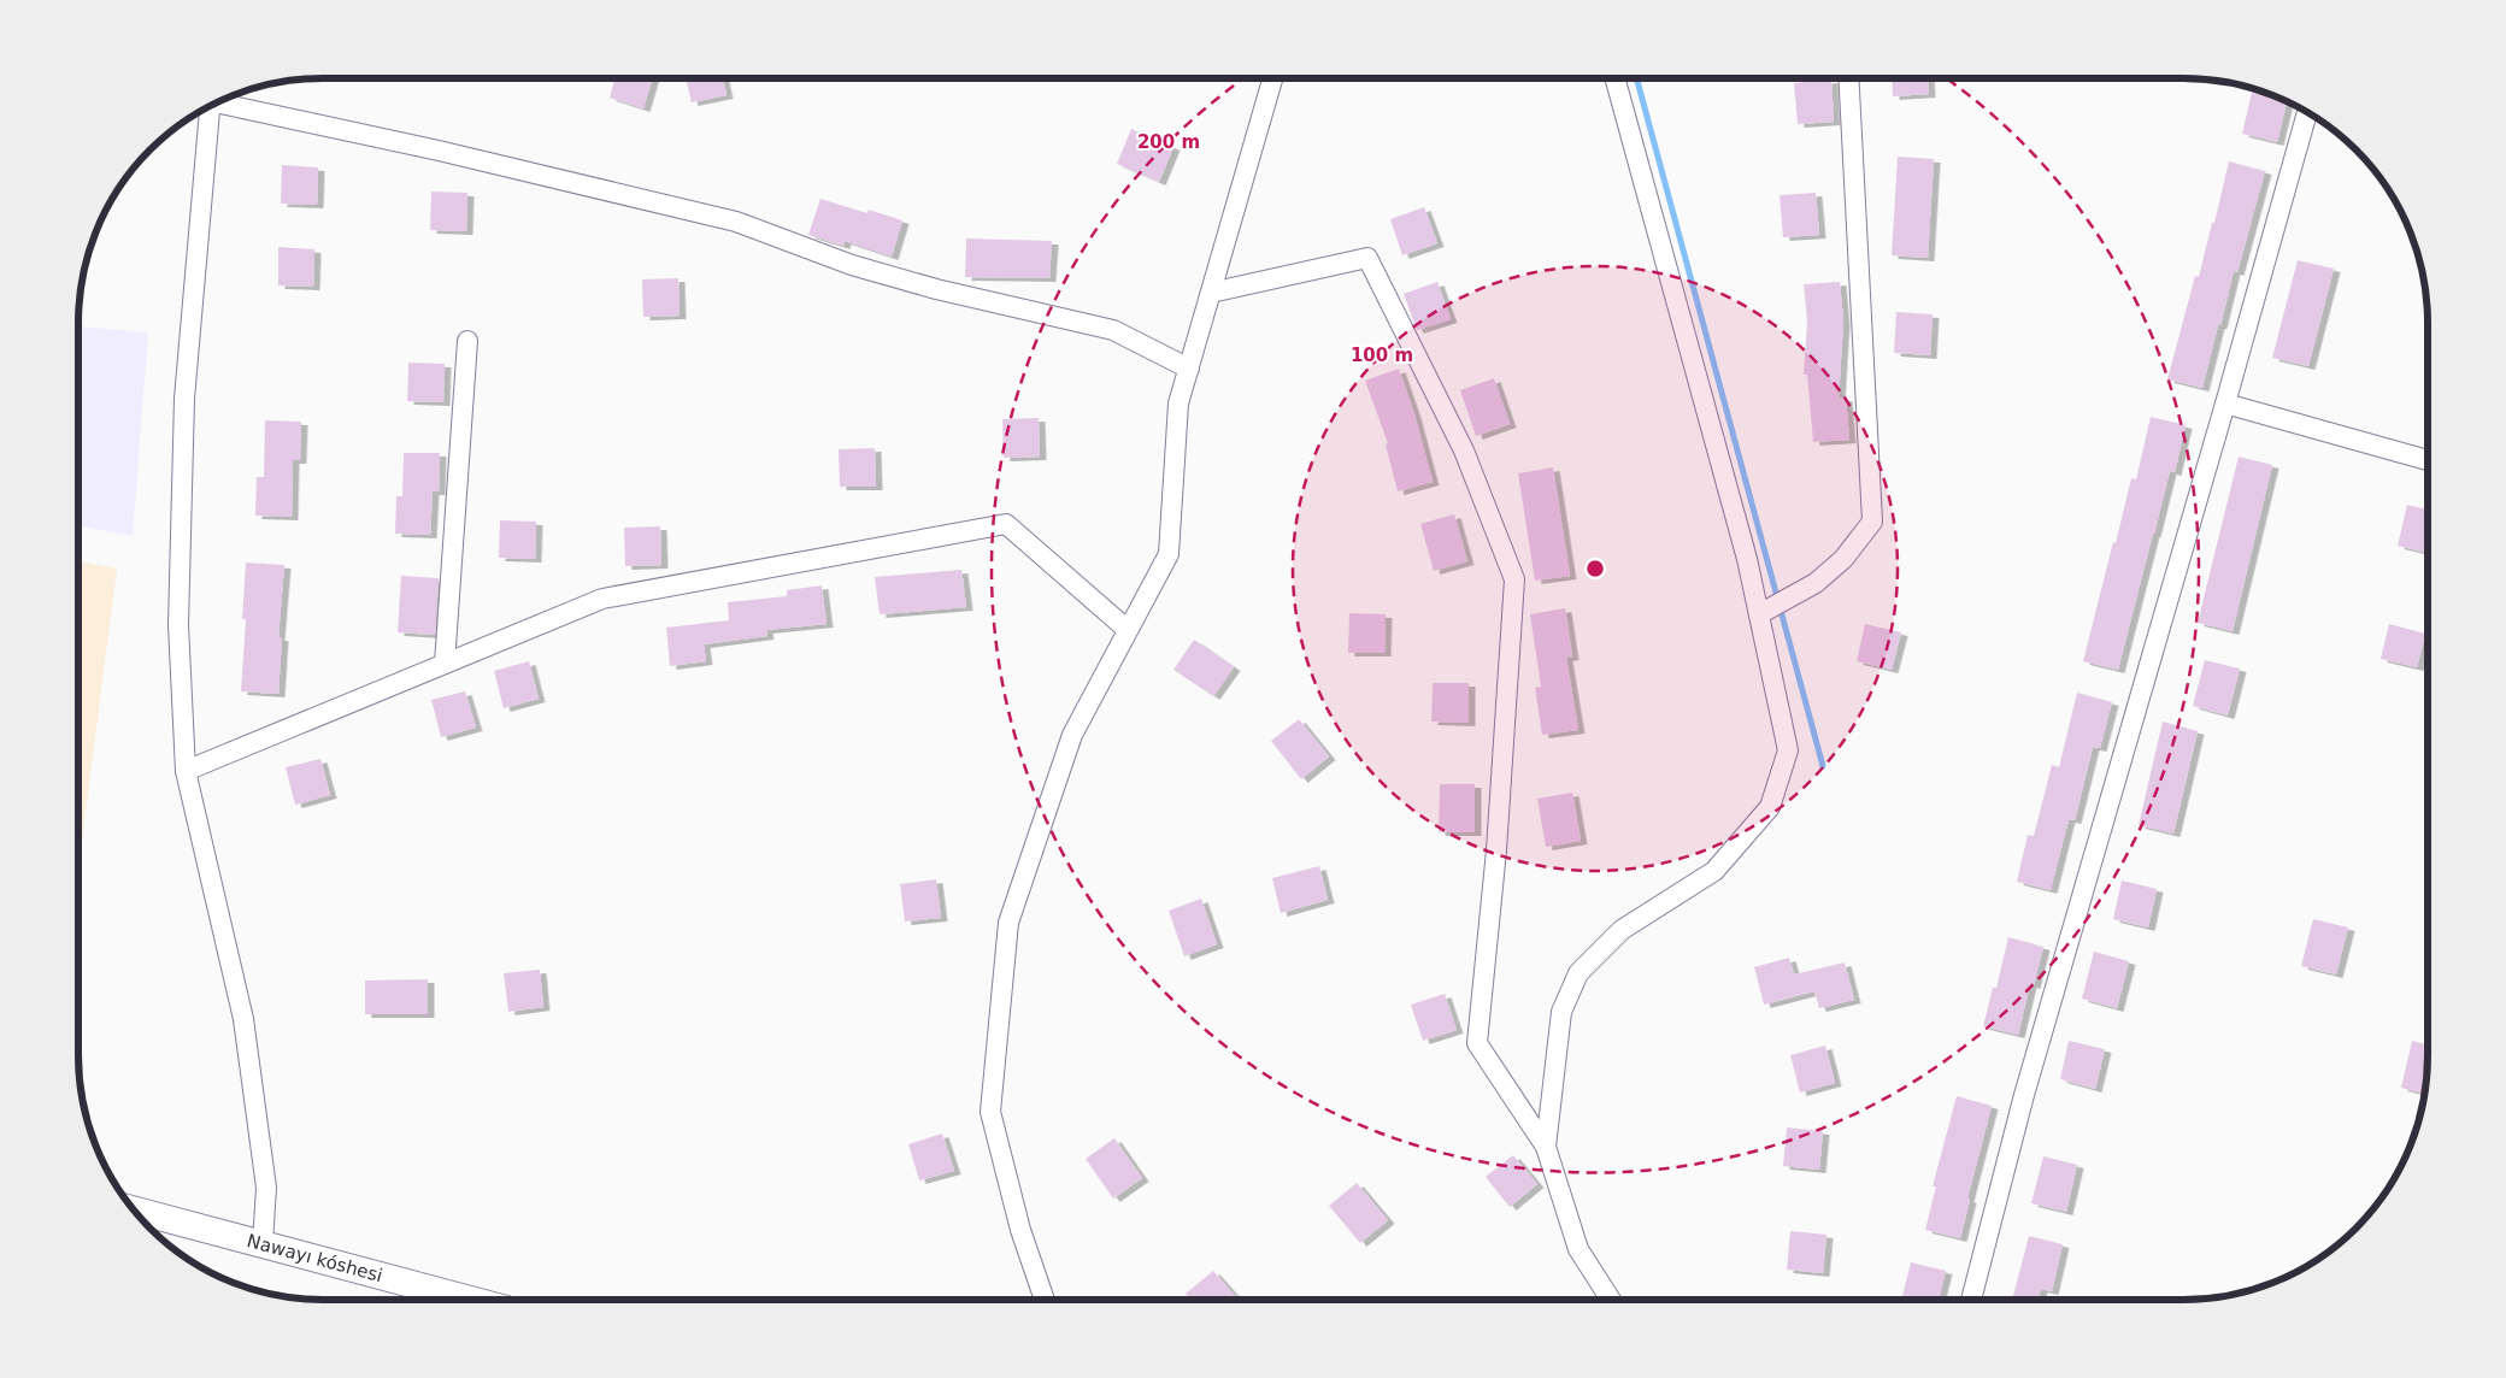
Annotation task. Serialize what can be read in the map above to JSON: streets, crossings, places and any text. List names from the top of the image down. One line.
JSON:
{"streets":{"main road":["Nawayı kóshesi"]},"rings":["200 m","100 m"]}
